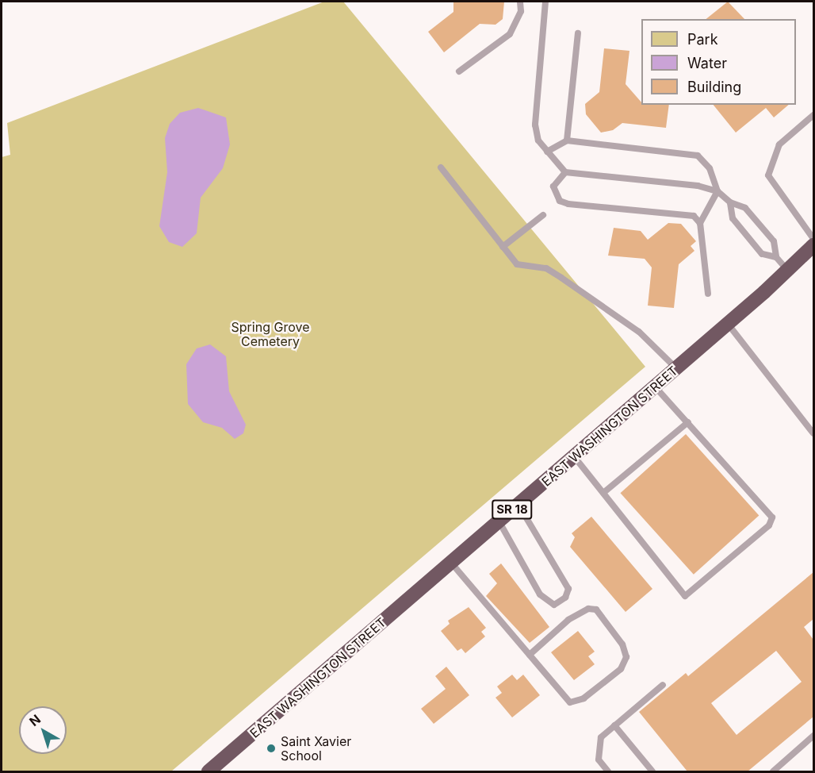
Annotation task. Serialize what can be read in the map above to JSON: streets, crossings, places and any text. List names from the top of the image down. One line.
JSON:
{"streets":{"highway":["EAST WASHINGTON STREET","SR 18"]},"parks":["Spring Grove Cemetery"],"places":["Saint Xavier School"],"legend":["Park","Water","Building"],"north":"top left"}
